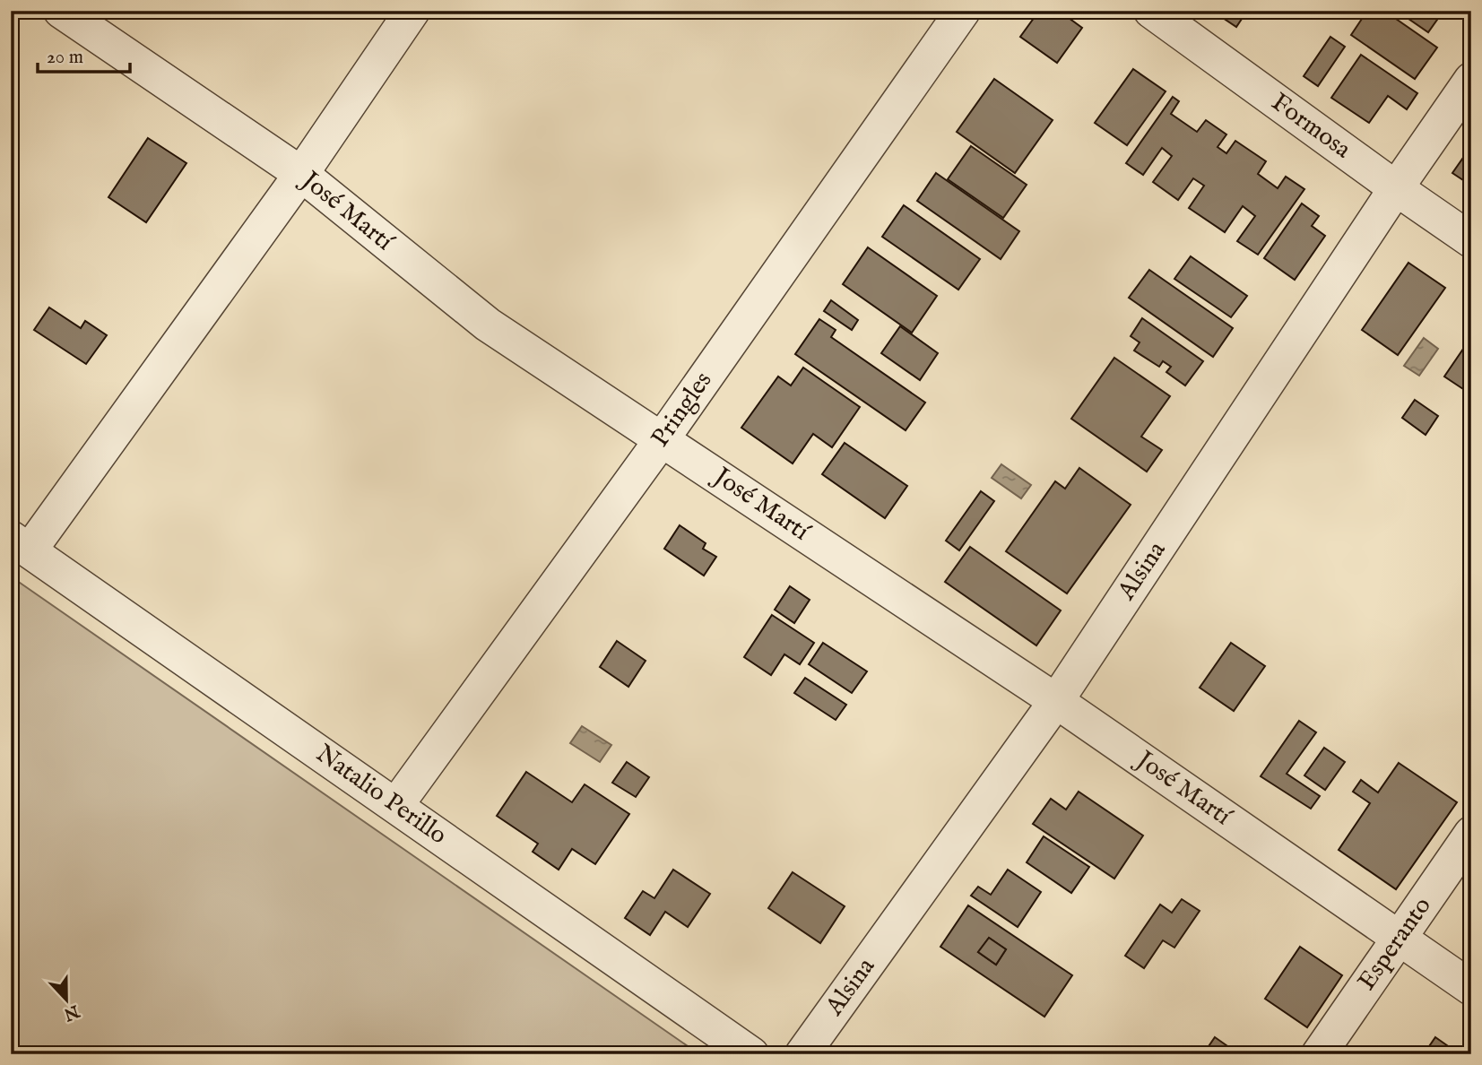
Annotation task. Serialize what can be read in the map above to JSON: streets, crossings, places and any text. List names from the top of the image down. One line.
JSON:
{"streets":{"street":["Formosa","José Martí","Pringles","Alsina","Natalio Perillo","Esperanto"]},"crossings":[["Formosa","Alsina"],["José Martí","Pringles"],["José Martí","Alsina"],["José Martí","Esperanto"],["Pringles","Natalio Perillo"]],"scale_bar":"20 m","north":"bottom"}
